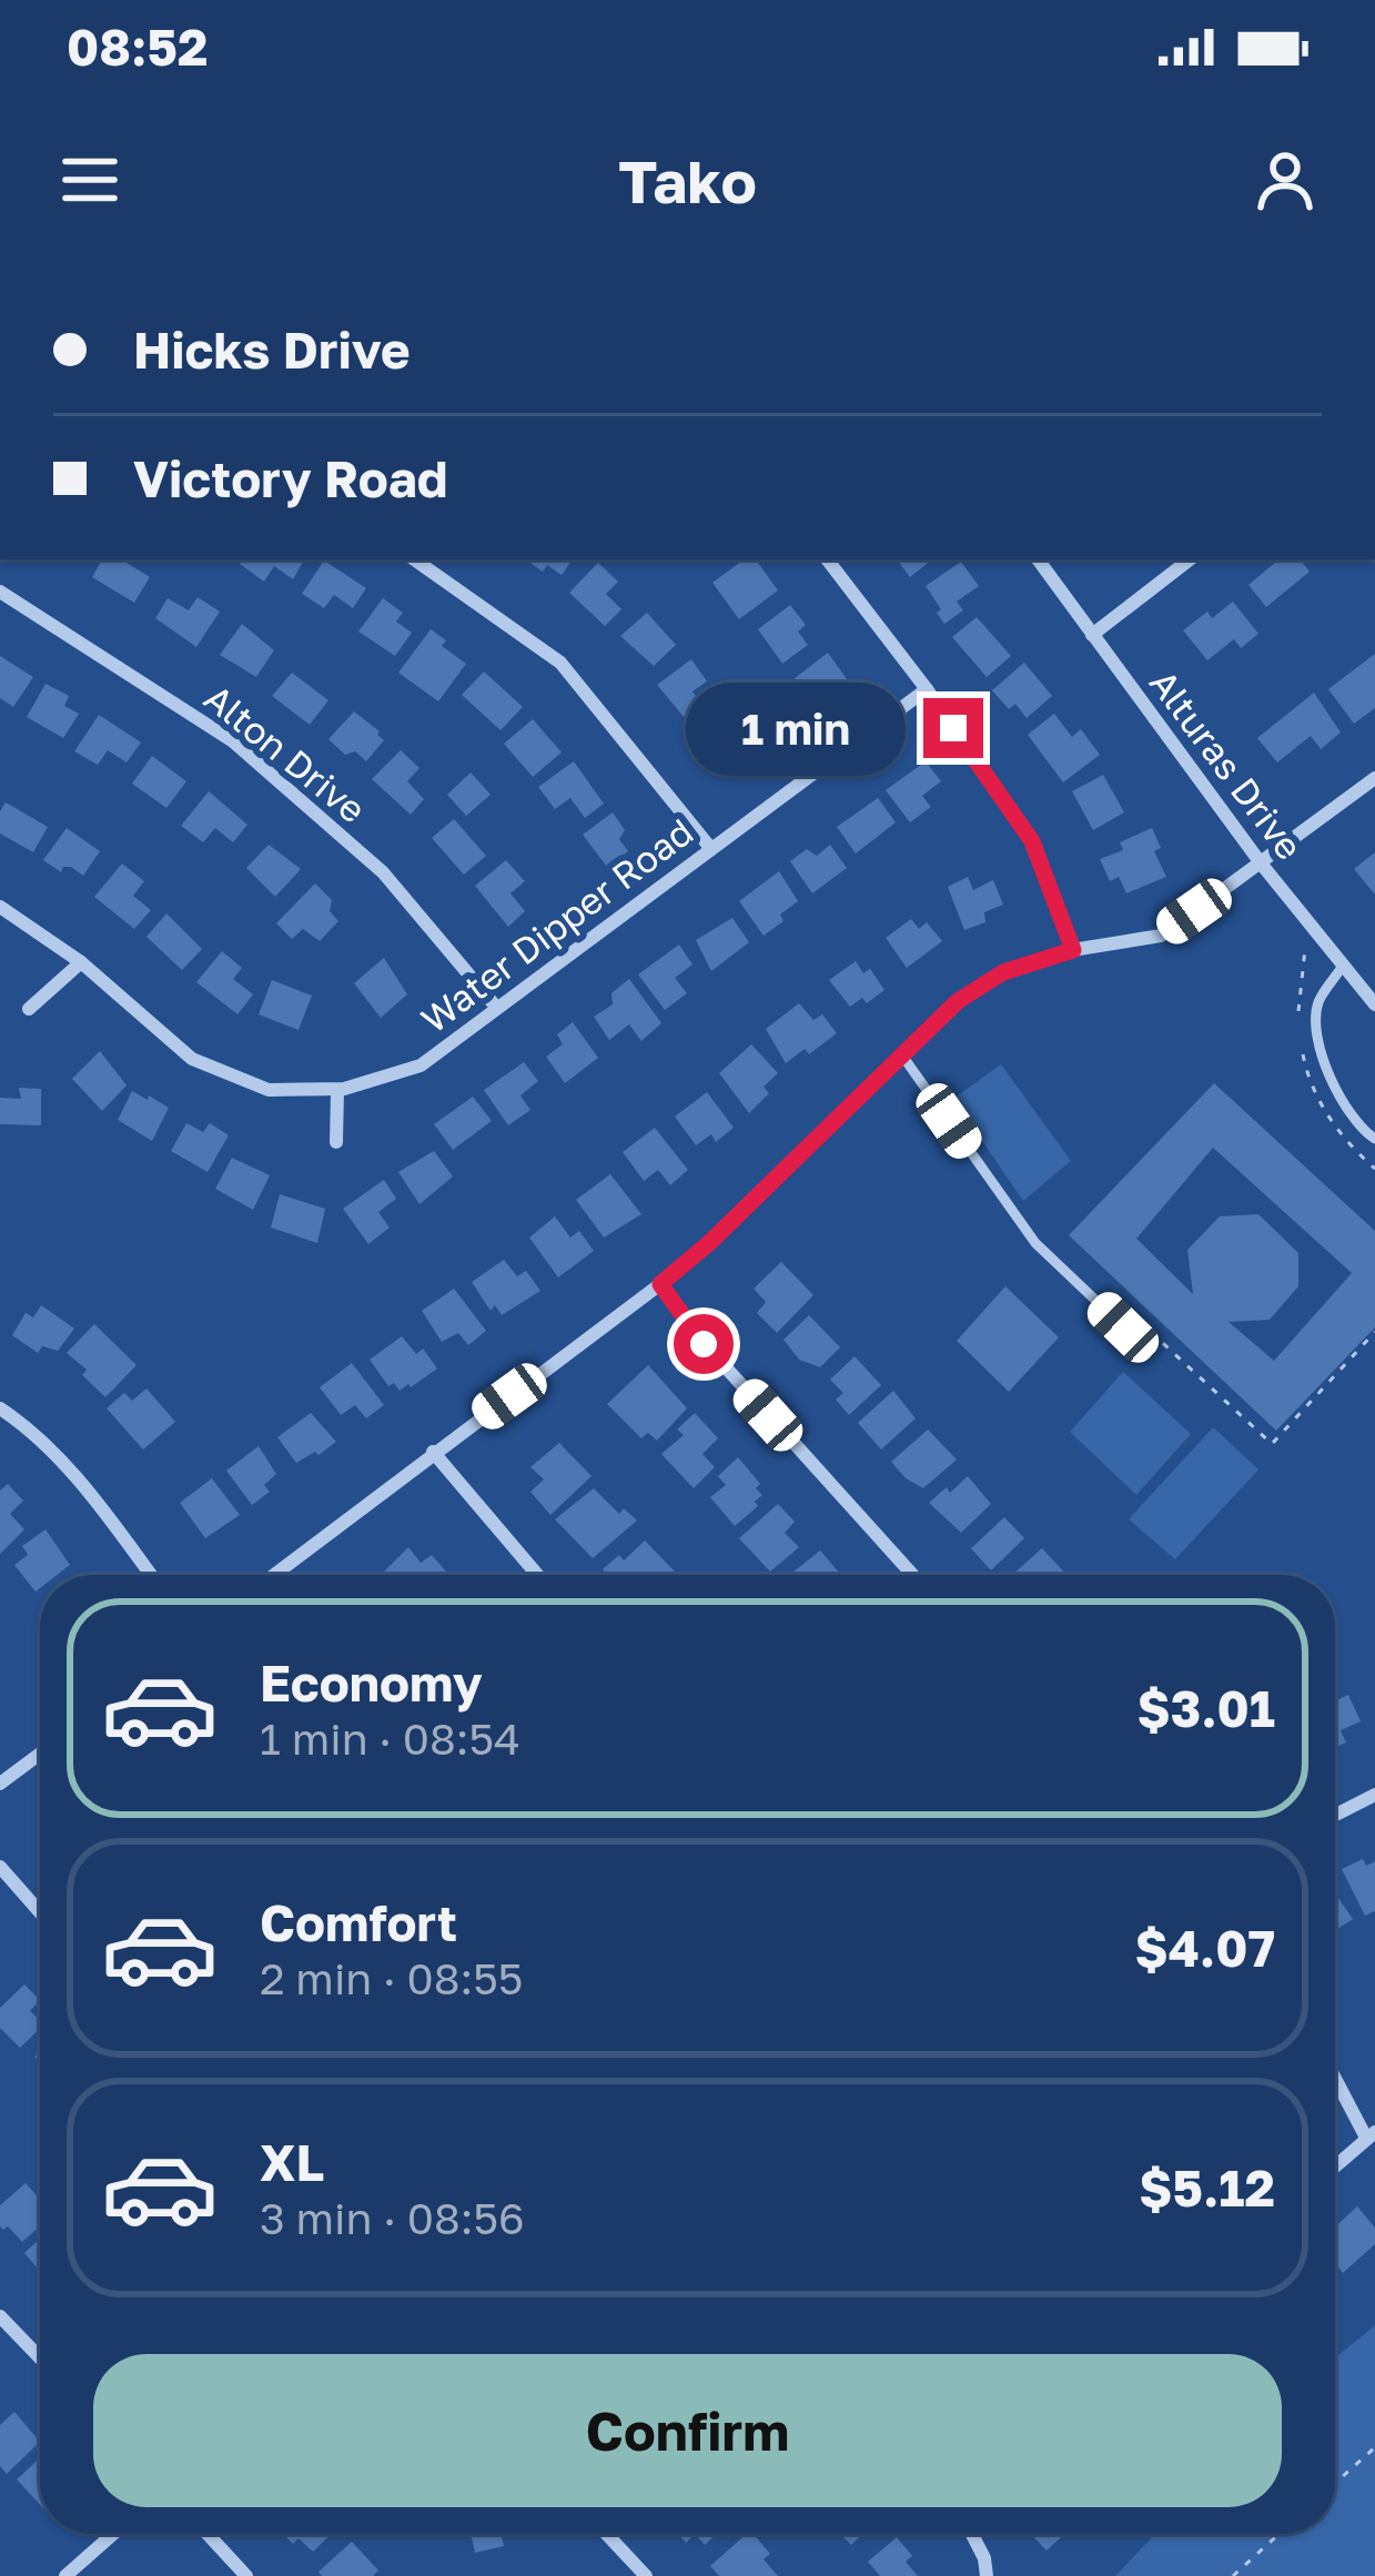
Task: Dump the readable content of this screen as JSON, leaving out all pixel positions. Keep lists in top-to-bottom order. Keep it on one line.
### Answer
{"streets":{"street":["Alton Drive","Alturas Drive","Water Dipper Road"]},"crossings":[["Alton Drive","Water Dipper Road"]],"page":{"status":"08:52","header":"Tako","banner":["Hicks Drive","Victory Road"],"bubble":"1 min","list":[{"name":"Economy","note":"1 min · 08:54","value":"$3.01"},{"name":"Comfort","note":"2 min · 08:55","value":"$4.07"},{"name":"XL","note":"3 min · 08:56","value":"$5.12"}],"buttons":"Confirm"}}
